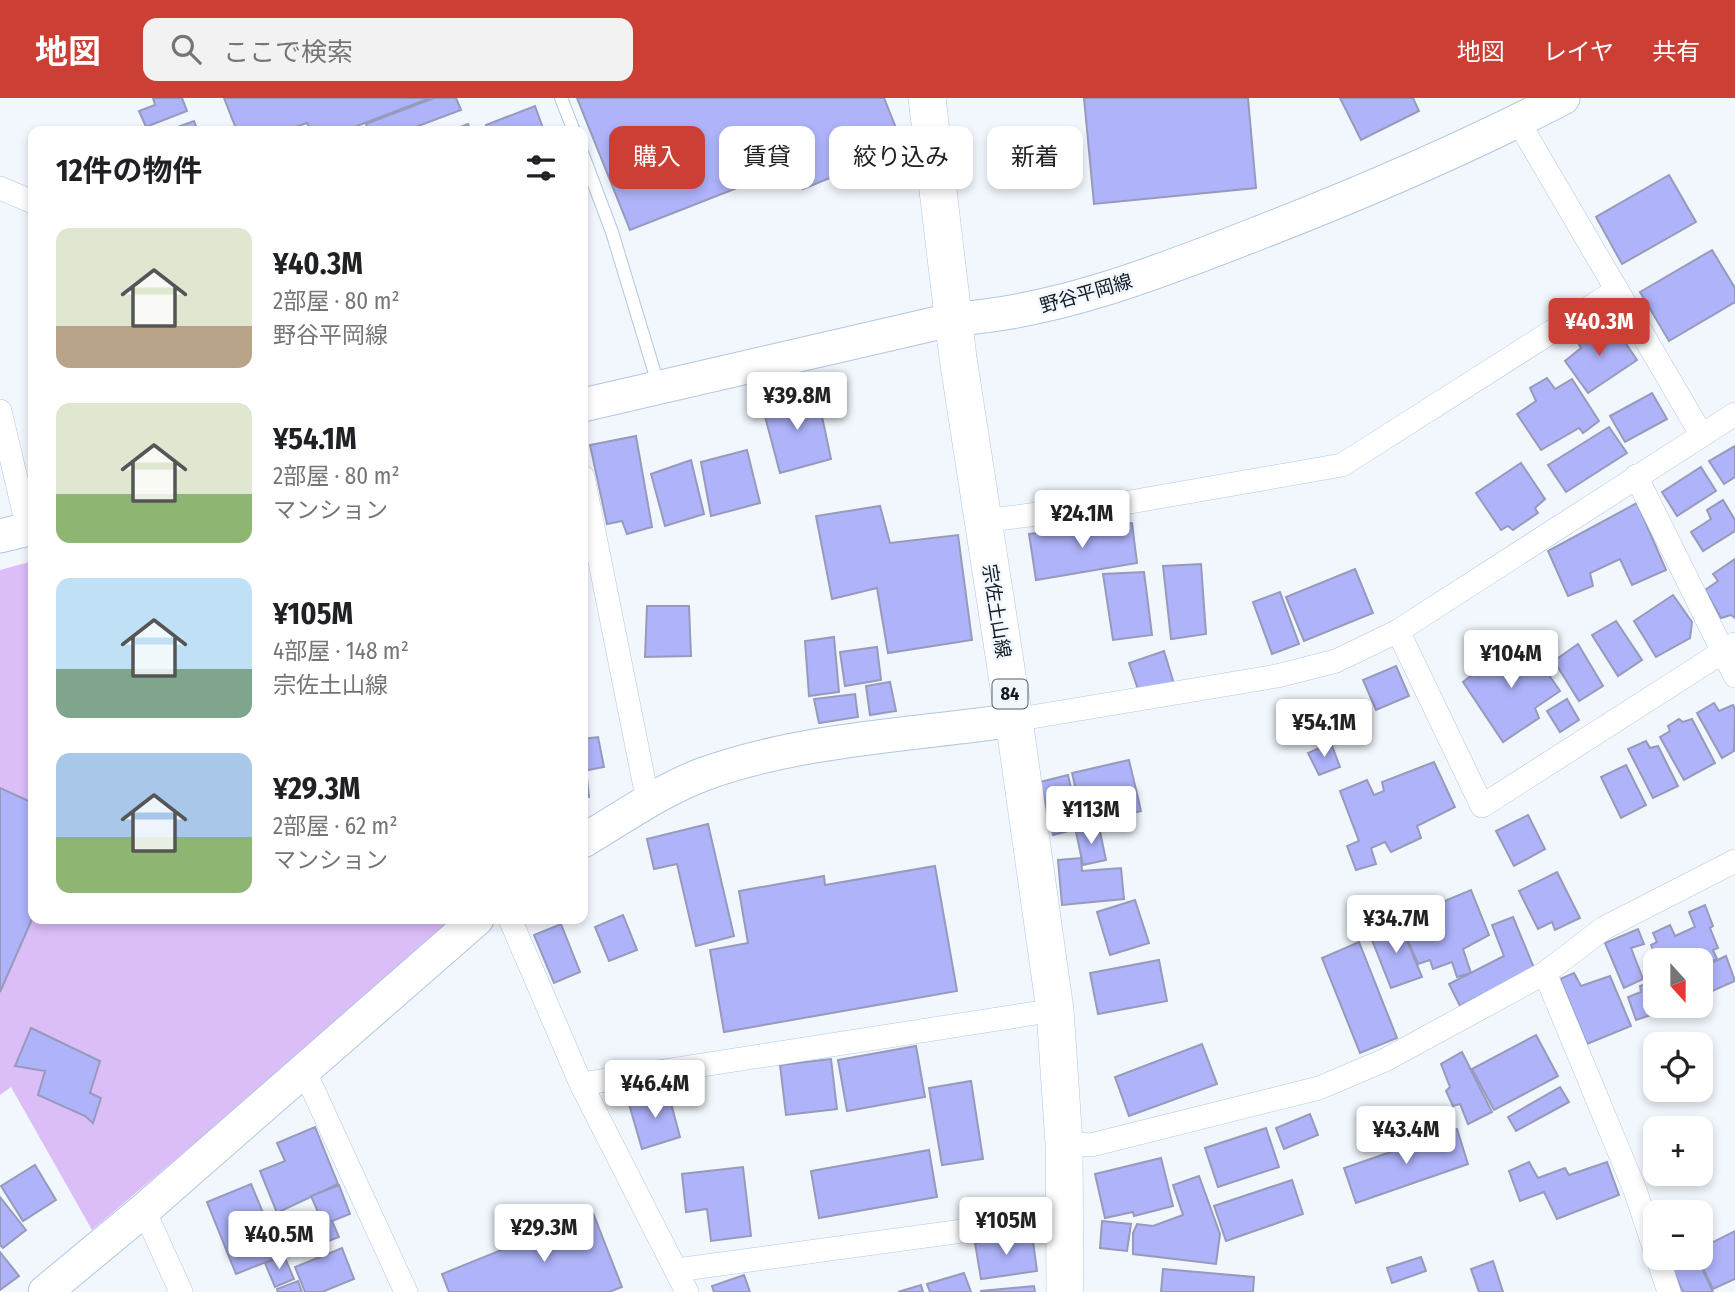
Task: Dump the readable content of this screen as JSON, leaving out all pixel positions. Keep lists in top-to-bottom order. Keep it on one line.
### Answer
{"streets":{"main road":["野谷平岡線","宗佐土山線","84"]},"crossings":[["野谷平岡線","宗佐土山線"]],"north":"bottom","page":{"header":"地図","search":"ここで検索","nav":["地図","レイヤ","共有"],"chip":["購入","賃貸","絞り込み","新着"],"heading":"12件の物件","list":[{"name":"¥40.3M","note":"2部屋 · 80 m² · 野谷平岡線"},{"name":"¥54.1M","note":"2部屋 · 80 m² · マンション"},{"name":"¥105M","note":"4部屋 · 148 m² · 宗佐土山線"},{"name":"¥29.3M","note":"2部屋 · 62 m² · マンション"}],"price":["¥40.3M","¥39.8M","¥24.1M","¥104M","¥54.1M","¥113M","¥34.7M","¥46.4M","¥43.4M","¥105M","¥29.3M","¥40.5M"],"map_buttons":["+","−"]}}
